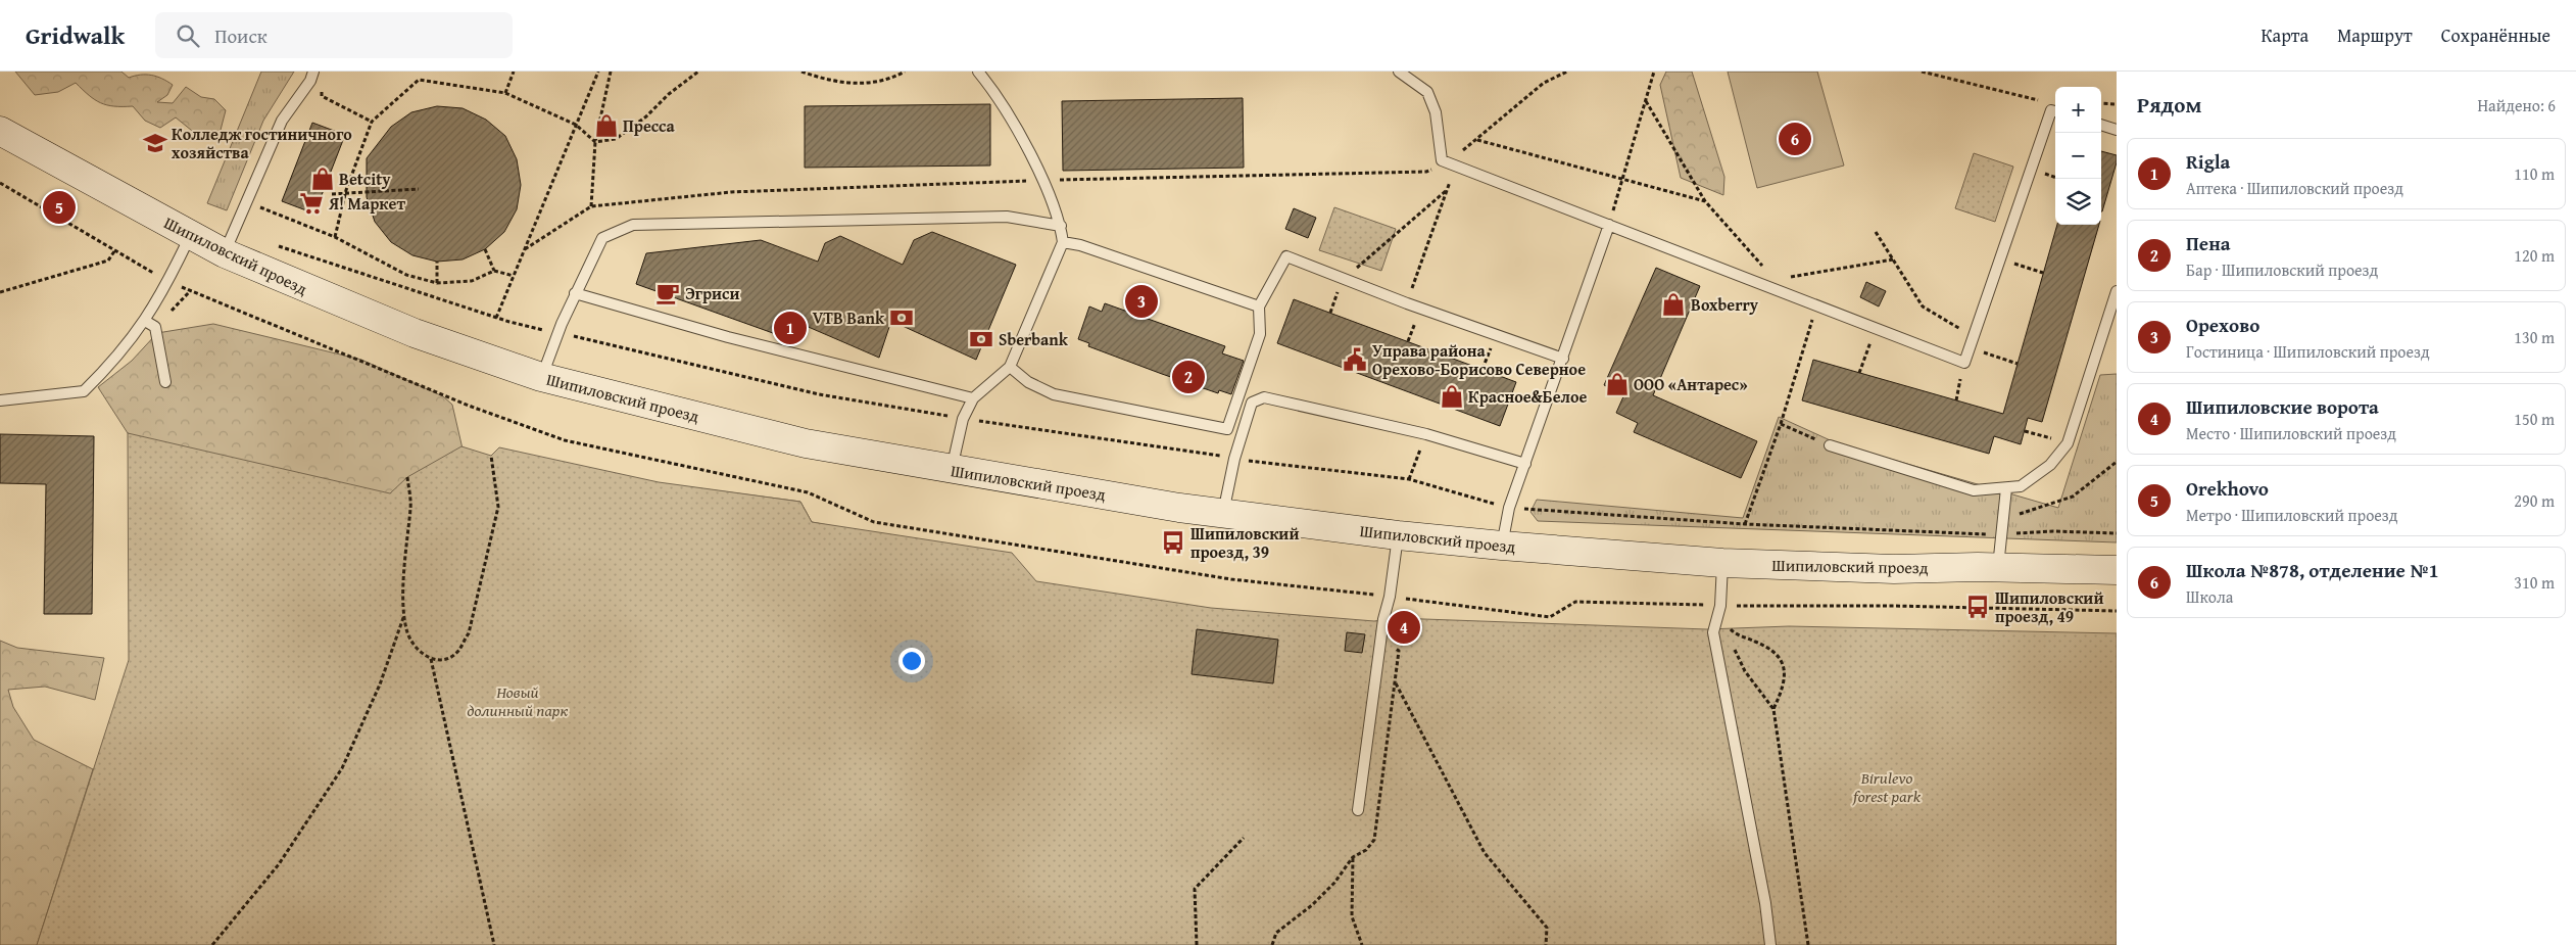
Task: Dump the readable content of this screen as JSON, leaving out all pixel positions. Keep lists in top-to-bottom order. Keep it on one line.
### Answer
{"streets":{"main road":["Шипиловский проезд"]},"parks":["Новый долинный парк","Birulevo forest park"],"places":{"shop":["Пресса","Betcity","Boxberry","ООО «Антарес»","Красное&Белое"],"school or university":["Колледж гостиничного хозяйcтва"],"supermarket":["Я! Маркет"],"cafe":["Эгриси"],"bank":["VTB Bank","Sberbank"],"public building":["Управа района Орехово-Борисово Северное"],"bus stop":["Шипиловский проезд, 39","Шипиловский проезд, 49"]},"page":{"header":"Gridwalk","search":"Поиск","nav":["Карта","Маршрут","Сохранённые"],"heading":["Рядом","Найдено: 6"],"map_buttons":["+","−"],"pins":["6","5","3","1","2","4"],"list":[{"mark":"1","name":"Rigla","note":"Аптека · Шипиловский проезд","value":"110 m"},{"mark":"2","name":"Пена","note":"Бар · Шипиловский проезд","value":"120 m"},{"mark":"3","name":"Орехово","note":"Гостиница · Шипиловский проезд","value":"130 m"},{"mark":"4","name":"Шипиловские ворота","note":"Место · Шипиловский проезд","value":"150 m"},{"mark":"5","name":"Orekhovo","note":"Метро · Шипиловский проезд","value":"290 m"},{"mark":"6","name":"Школа №878, отделение №1","note":"Школа","value":"310 m"}]}}
